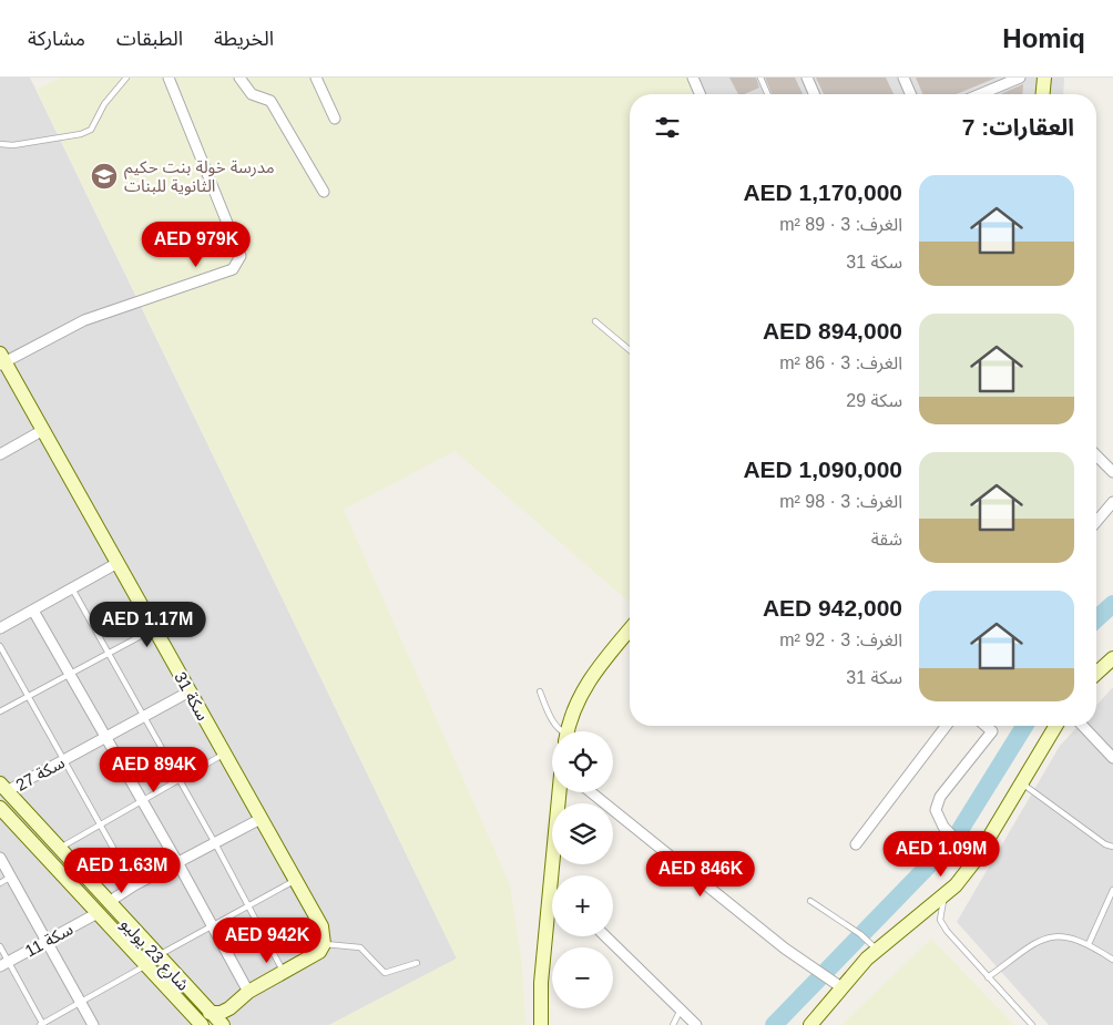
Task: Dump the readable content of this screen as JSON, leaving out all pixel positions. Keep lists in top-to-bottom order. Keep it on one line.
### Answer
{"streets":{"street":["سكة 31","سكة 27","سكة 11","شارع 23 يوليو"]},"crossings":[["سكة 31","سكة 27"],["سكة 27","شارع 23 يوليو"],["سكة 11","شارع 23 يوليو"]],"places":{"school or university":["مدرسة خولة بنت حكيم الثانوية للبنات"]},"page":{"header":"Homiq","nav":["الخريطة","الطبقات","مشاركة"],"heading":"العقارات: 7","list":[{"name":"AED 1,170,000","note":"الغرف: 3 · 89 m² · سكة 31"},{"name":"AED 894,000","note":"الغرف: 3 · 86 m² · سكة 29"},{"name":"AED 1,090,000","note":"الغرف: 3 · 98 m² · شقة"},{"name":"AED 942,000","note":"الغرف: 3 · 92 m² · سكة 31"}],"price":["AED 979K","AED 1.17M","AED 894K","AED 1.09M","AED 1.63M","AED 846K","AED 942K"],"map_buttons":["+","−"]}}
